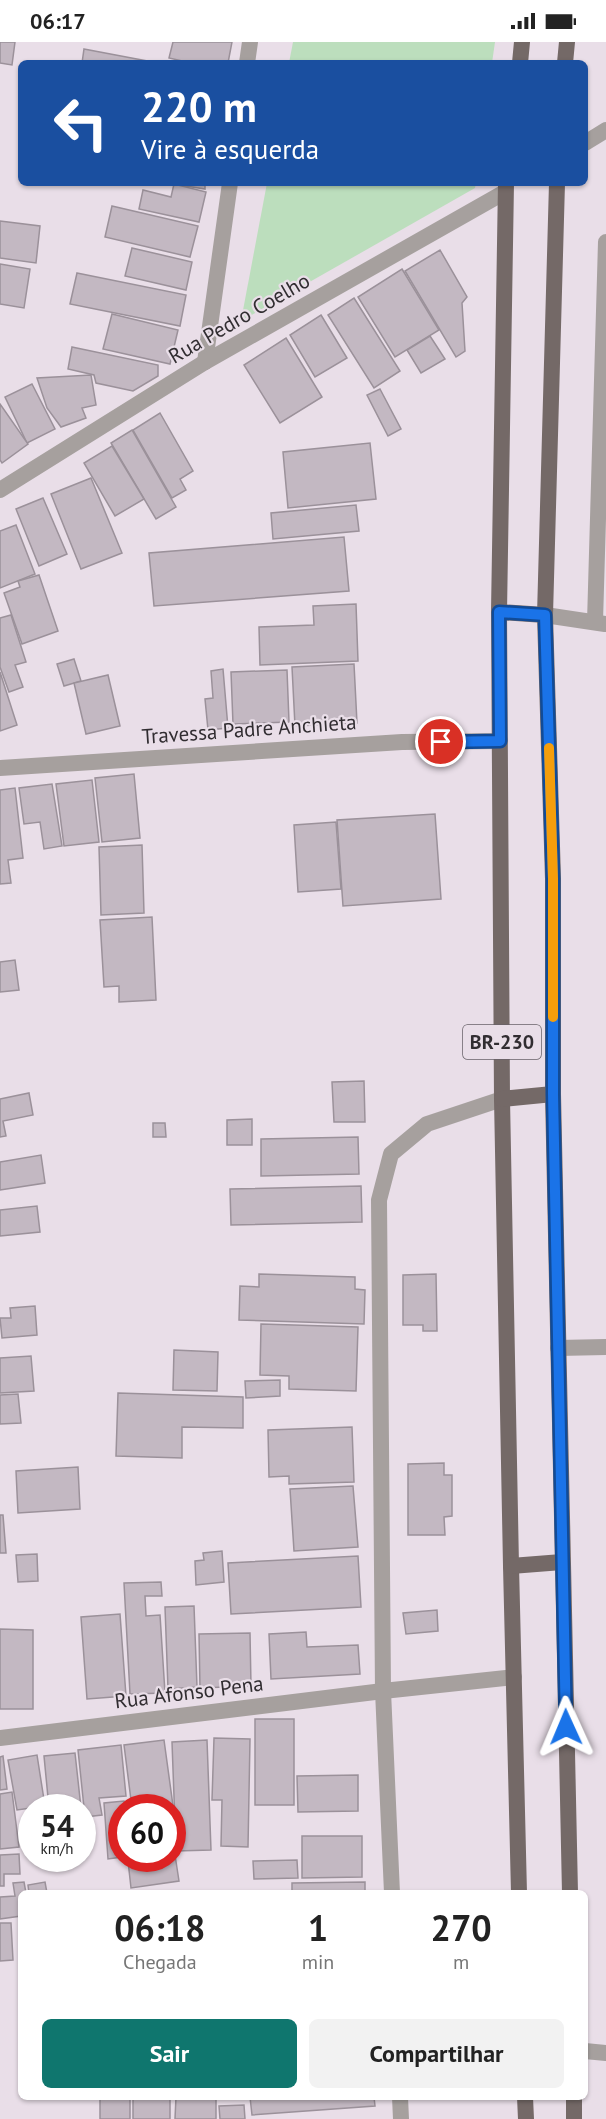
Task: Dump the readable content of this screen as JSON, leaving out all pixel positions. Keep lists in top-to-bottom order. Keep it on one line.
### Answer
{"streets":{"main road":["BR-230"],"street":["Rua Pedro Coelho","Travessa Padre Anchieta","Rua Afonso Pena"]},"crossings":[["Rua Pedro Coelho","BR-230"],["Travessa Padre Anchieta","BR-230"],["BR-230","Rua Afonso Pena"]],"page":{"status":"06:17","turn":["220 m","Vire à esquerda"],"speed":"54 km/h","limit":"60","eta":["06:18","Chegada","1","min","270","m"],"buttons":["Sair","Compartilhar"]}}
